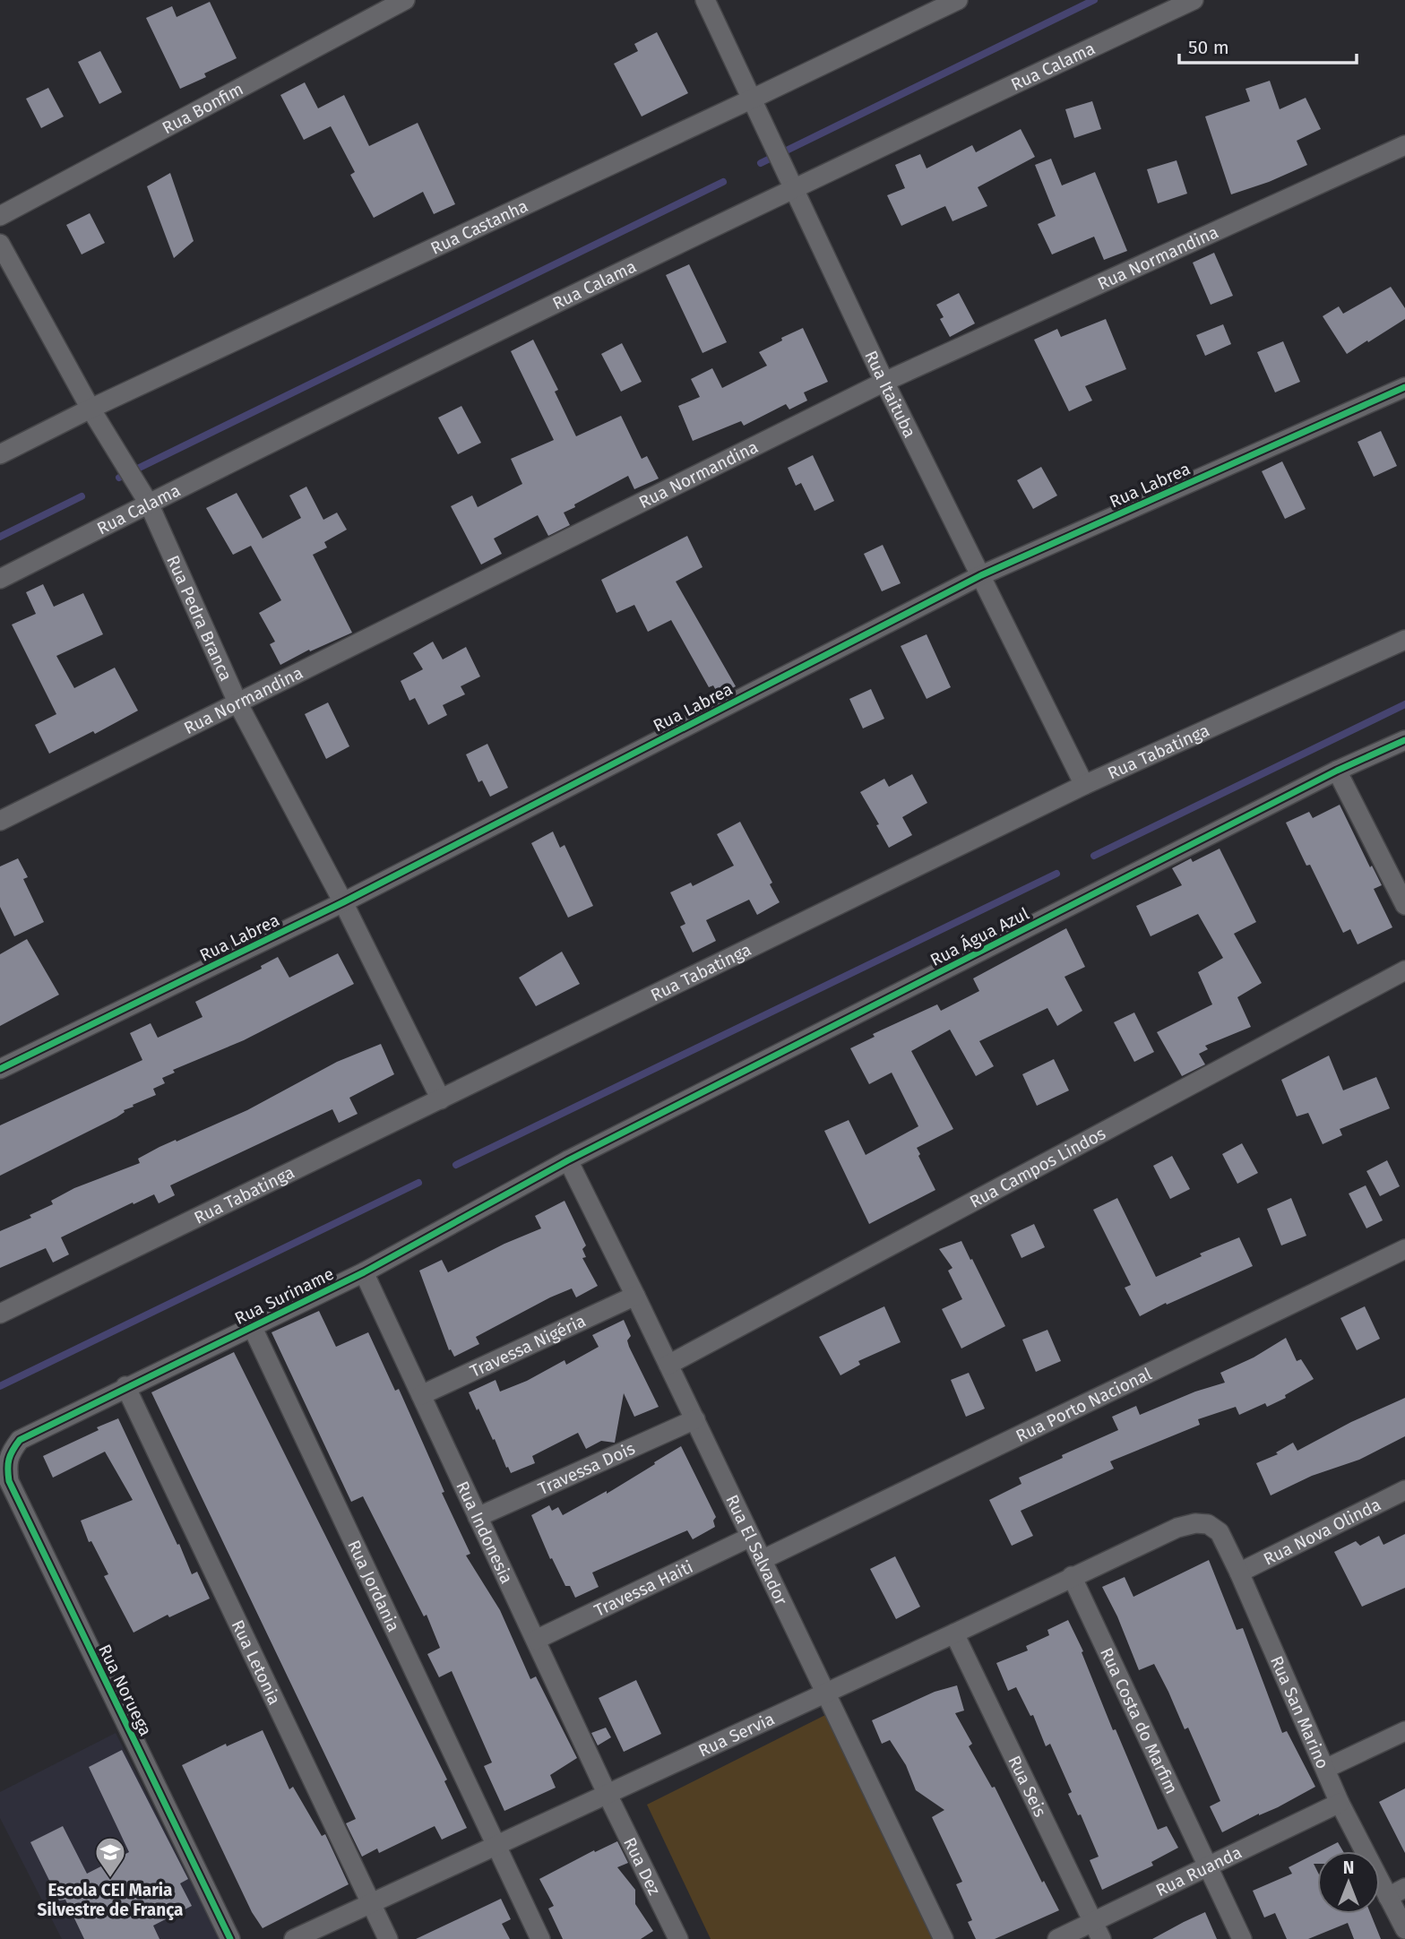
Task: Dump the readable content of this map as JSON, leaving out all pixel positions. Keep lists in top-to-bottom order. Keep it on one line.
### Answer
{"streets":{"street":["Rua Calama","Rua Bonfim","Rua Castanha","Rua Normandina","Rua Itaituba","Rua Labrea","Rua Pedra Branca","Rua Tabatinga","Rua Água Azul","Rua Campos Lindos","Rua Suriname","Travessa Nigéria","Rua Porto Nacional","Travessa Dois","Rua Nova Olinda","Rua Indonesia","Rua El Salvador","Rua Jordania","Travessa Haiti","Rua Letonia","Rua Noruega","Rua San Marino","Rua Costa do Marfim","Rua Servia","Rua Seis","Rua Dez","Rua Ruanda"]},"crossings":[["Rua Calama","Rua Itaituba"],["Rua Calama","Rua Pedra Branca"],["Rua Castanha","Rua Itaituba"],["Rua Castanha","Rua Pedra Branca"],["Rua Normandina","Rua Itaituba"],["Rua Normandina","Rua Pedra Branca"],["Rua Itaituba","Rua Labrea"],["Rua Itaituba","Rua Tabatinga"],["Rua Labrea","Rua Pedra Branca"],["Rua Pedra Branca","Rua Tabatinga"],["Rua Água Azul","Rua Suriname"],["Rua Água Azul","Rua El Salvador"],["Rua Campos Lindos","Rua El Salvador"],["Rua Suriname","Rua Indonesia"],["Rua Suriname","Rua El Salvador"],["Rua Suriname","Rua Jordania"],["Rua Suriname","Rua Letonia"],["Rua Suriname","Rua Noruega"],["Travessa Nigéria","Rua Indonesia"],["Travessa Nigéria","Rua El Salvador"],["Rua Porto Nacional","Rua El Salvador"],["Travessa Dois","Rua Indonesia"],["Travessa Dois","Rua El Salvador"],["Rua Nova Olinda","Rua San Marino"],["Rua Indonesia","Travessa Haiti"],["Rua Indonesia","Rua Servia"],["Rua Indonesia","Rua Dez"],["Rua El Salvador","Travessa Haiti"],["Rua El Salvador","Rua Servia"],["Rua Jordania","Rua Servia"],["Rua Letonia","Rua Servia"],["Rua San Marino","Rua Servia"],["Rua San Marino","Rua Ruanda"],["Rua Costa do Marfim","Rua Servia"],["Rua Costa do Marfim","Rua Ruanda"],["Rua Servia","Rua Seis"],["Rua Servia","Rua Dez"],["Rua Seis","Rua Ruanda"]],"places":{"school or university":["Escola CEI Maria Silvestre de França"]},"scale_bar":"50 m","north":"top"}
